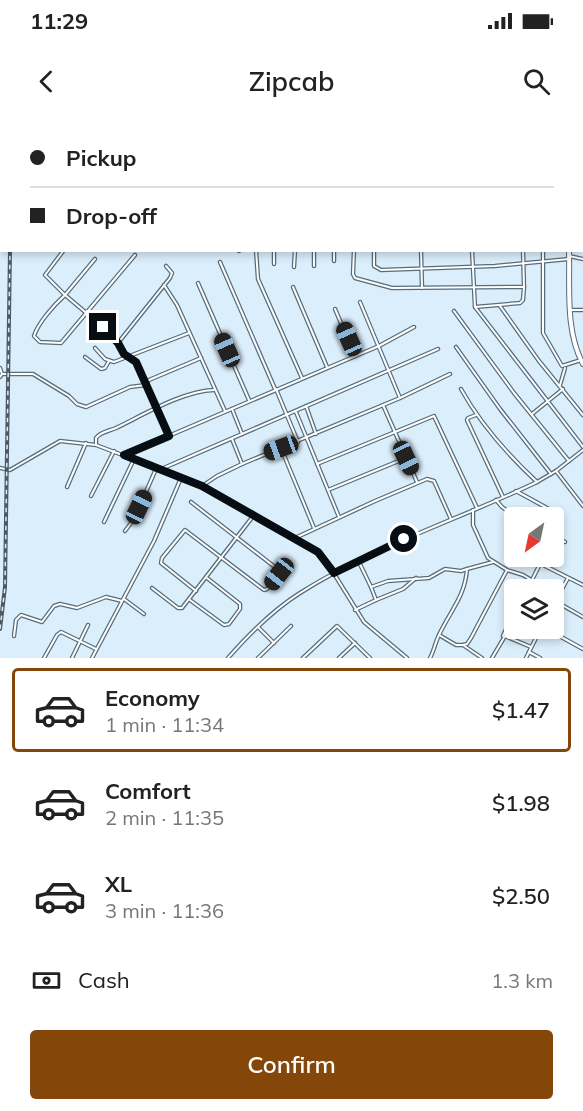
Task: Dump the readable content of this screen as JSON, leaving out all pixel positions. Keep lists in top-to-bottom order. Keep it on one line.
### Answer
{"north":"bottom left","page":{"status":"11:29","header":"Zipcab","banner":["Pickup","Drop-off"],"list":[{"name":"Economy","note":"1 min · 11:34","value":"$1.47"},{"name":"Comfort","note":"2 min · 11:35","value":"$1.98"},{"name":"XL","note":"3 min · 11:36","value":"$2.50"}],"pay":["Cash","1.3 km"],"buttons":"Confirm"}}
